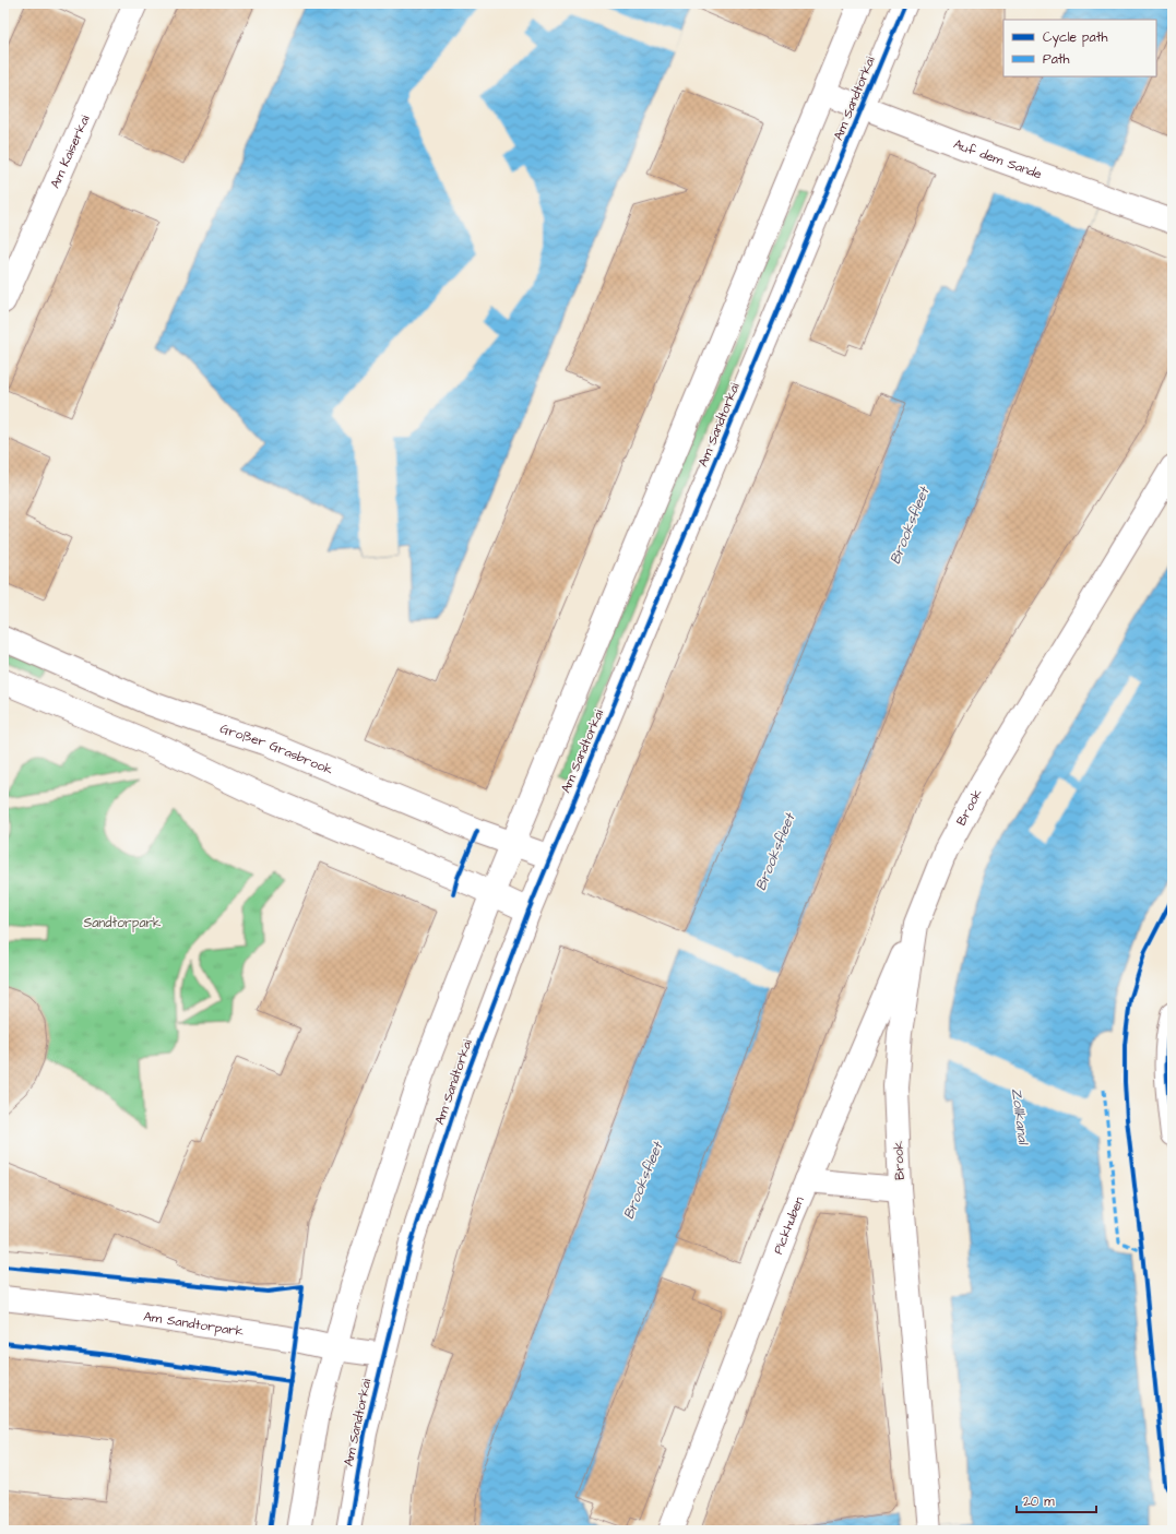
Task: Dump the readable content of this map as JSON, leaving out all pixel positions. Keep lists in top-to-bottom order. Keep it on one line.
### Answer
{"streets":{"street":["Am Sandtorkai","Am Kaiserkai","Auf dem Sande","Großer Grasbrook","Brook","Pickhuben","Am Sandtorpark"]},"crossings":[["Am Sandtorkai","Auf dem Sande"],["Am Sandtorkai","Großer Grasbrook"],["Am Sandtorkai","Am Sandtorpark"],["Brook","Pickhuben"]],"water":["Brooksfleet","Zollkanal"],"parks":["Sandtorpark"],"legend":["Cycle path","Path"],"scale_bar":"20 m"}
